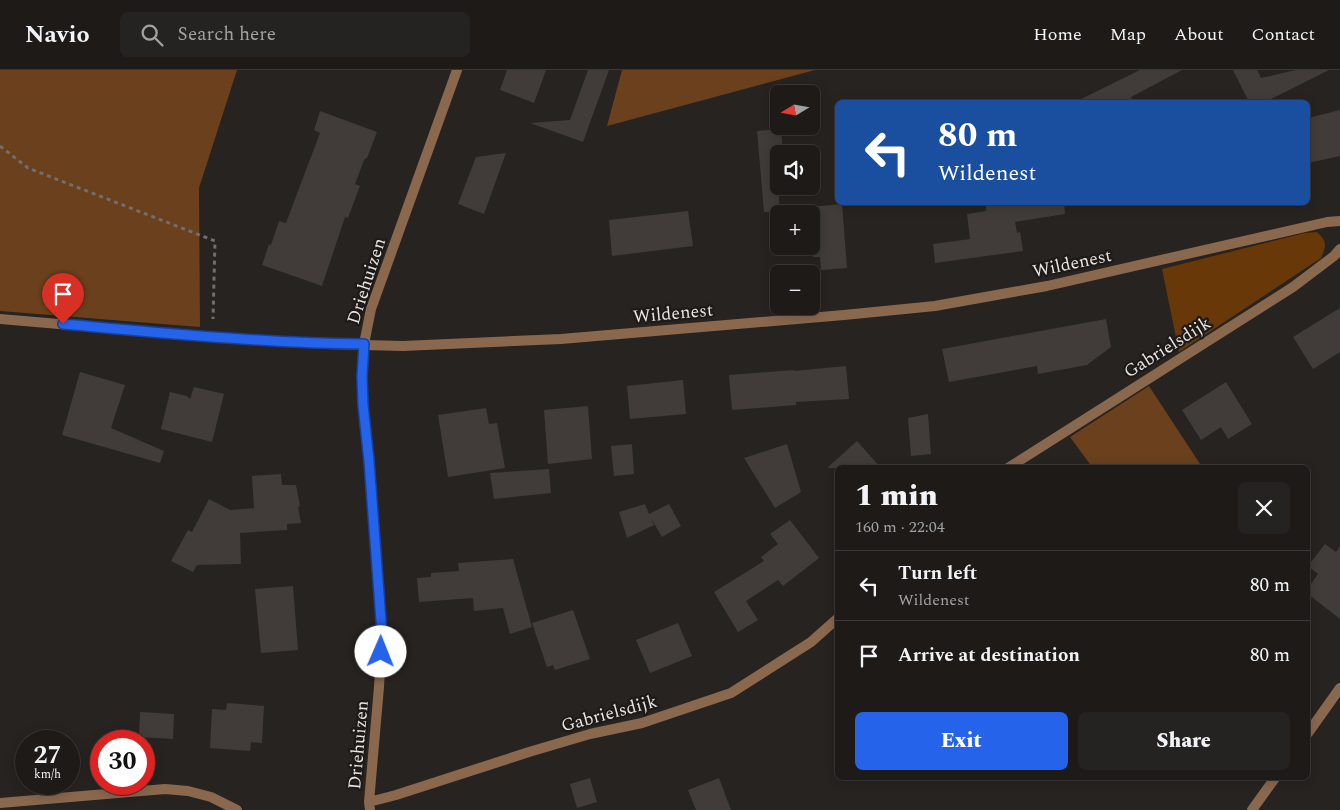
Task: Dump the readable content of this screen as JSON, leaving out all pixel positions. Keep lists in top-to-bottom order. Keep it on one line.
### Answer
{"streets":{"street":["Wildenest","Driehuizen","Gabrielsdijk"]},"crossings":[["Wildenest","Driehuizen"],["Driehuizen","Gabrielsdijk"]],"north":"left","page":{"header":"Navio","search":"Search here","nav":["Home","Map","About","Contact"],"map_buttons":["+","−"],"turn":["80 m","Wildenest"],"heading":["1 min","160 m · 22:04"],"list":[{"name":"Turn left","note":"Wildenest","value":"80 m"},{"name":"Arrive at destination","value":"80 m"}],"buttons":["Exit","Share"],"speed":"27 km/h","limit":"30"}}
